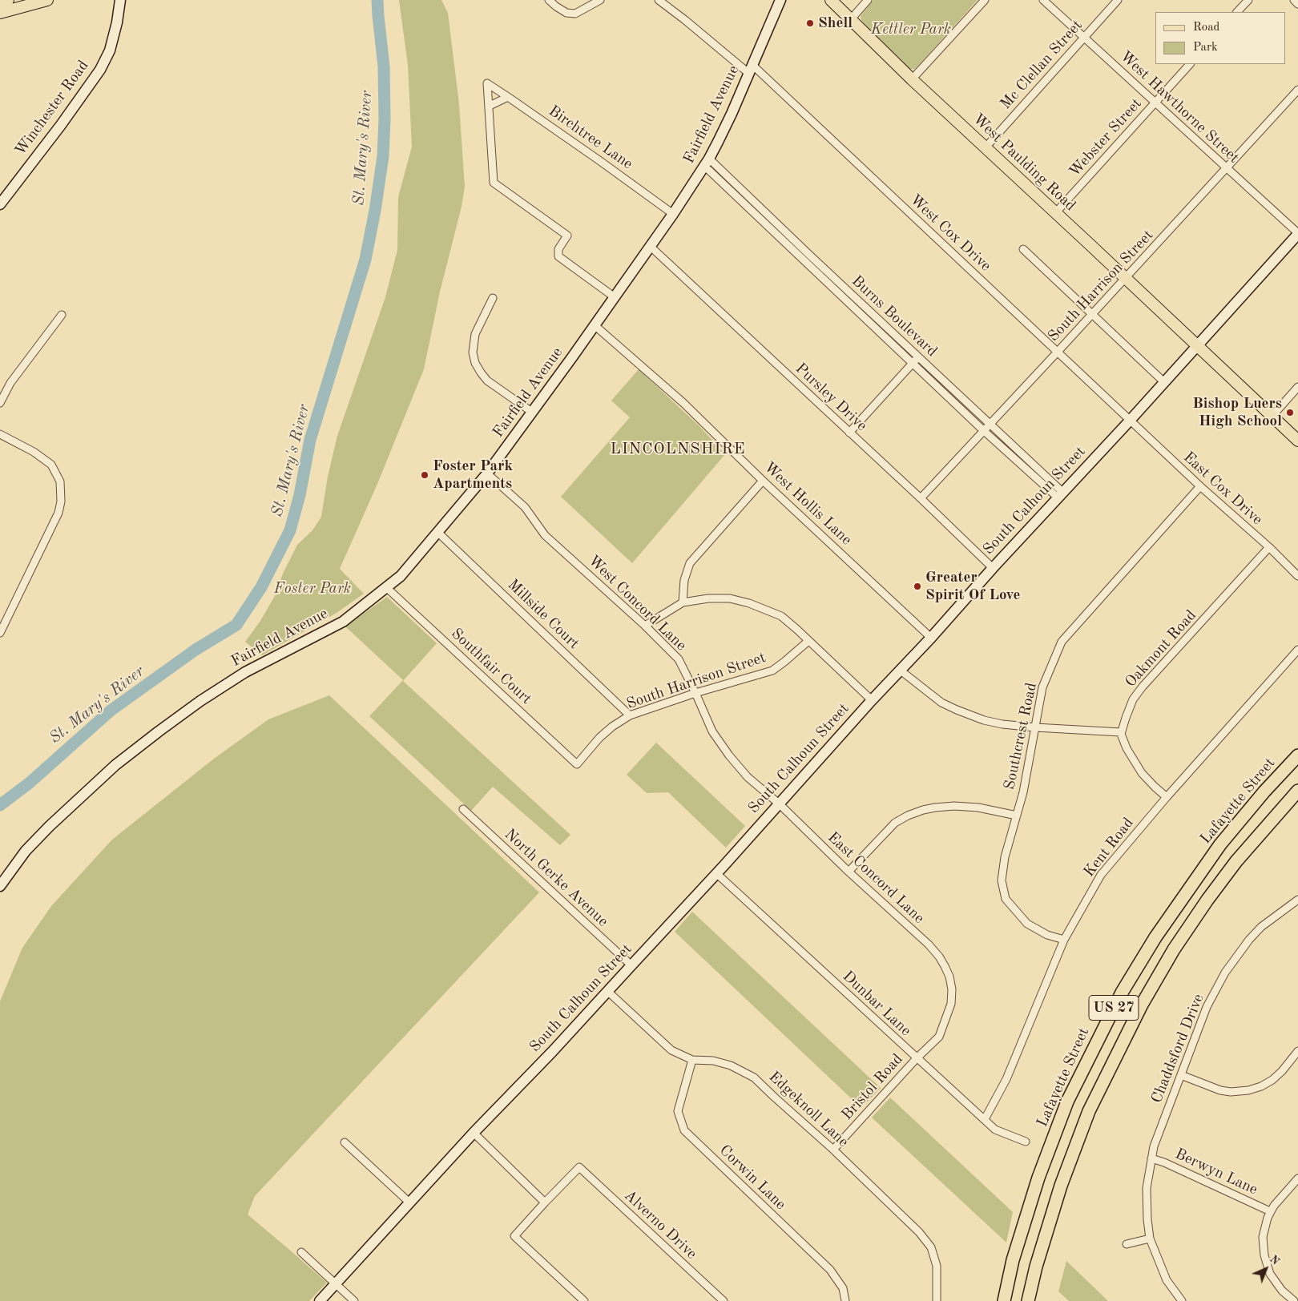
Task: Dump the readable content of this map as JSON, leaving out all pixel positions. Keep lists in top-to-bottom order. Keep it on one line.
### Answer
{"streets":{"highway":["Lafayette Street","US 27"],"main road":["West Paulding Road"],"street":["Mc Clellan Street","West Hawthorne Street","Winchester Road","Fairfield Avenue","Birchtree Lane","Webster Street","West Cox Drive","South Harrison Street","Burns Boulevard","Pursley Drive","East Cox Drive","South Calhoun Street","West Hollis Lane","West Concord Lane","Millside Court","Oakmont Road","Southfair Court","Southcrest Road","Kent Road","North Gerke Avenue","East Concord Lane","Dunbar Lane","Chaddsford Drive","Bristol Road","Edgeknoll Lane","Berwyn Lane","Corwin Lane","Alverno Drive"]},"crossings":[["Mc Clellan Street","West Hawthorne Street"],["Mc Clellan Street","West Paulding Road"],["West Hawthorne Street","Webster Street"],["West Hawthorne Street","South Harrison Street"],["West Hawthorne Street","South Calhoun Street"],["Fairfield Avenue","Birchtree Lane"],["Fairfield Avenue","West Cox Drive"],["Fairfield Avenue","Burns Boulevard"],["Fairfield Avenue","Pursley Drive"],["Fairfield Avenue","West Hollis Lane"],["Fairfield Avenue","West Concord Lane"],["Fairfield Avenue","Millside Court"],["Fairfield Avenue","Southfair Court"],["Webster Street","West Paulding Road"],["West Paulding Road","South Harrison Street"],["West Paulding Road","South Calhoun Street"],["West Cox Drive","South Harrison Street"],["West Cox Drive","East Cox Drive"],["West Cox Drive","South Calhoun Street"],["South Harrison Street","Burns Boulevard"],["South Harrison Street","Pursley Drive"],["South Harrison Street","West Concord Lane"],["South Harrison Street","Millside Court"],["South Harrison Street","Southfair Court"],["Burns Boulevard","South Calhoun Street"],["Pursley Drive","South Calhoun Street"],["East Cox Drive","South Calhoun Street"],["East Cox Drive","Oakmont Road"],["East Cox Drive","Southcrest Road"],["South Calhoun Street","West Hollis Lane"],["South Calhoun Street","West Concord Lane"],["South Calhoun Street","North Gerke Avenue"],["South Calhoun Street","East Concord Lane"],["South Calhoun Street","Dunbar Lane"],["South Calhoun Street","Edgeknoll Lane"],["West Concord Lane","East Concord Lane"],["Southcrest Road","Kent Road"],["Kent Road","Dunbar Lane"],["East Concord Lane","Bristol Road"],["Dunbar Lane","Bristol Road"],["Chaddsford Drive","Berwyn Lane"],["Bristol Road","Edgeknoll Lane"],["Edgeknoll Lane","Corwin Lane"]],"districts":["LINCOLNSHIRE"],"water":["St. Mary's River"],"parks":["Kettler Park","Foster Park"],"places":["Shell","Bishop Luers High School","Foster Park Apartments","Greater Spirit Of Love"],"legend":["Road","Park"],"north":"top right"}
